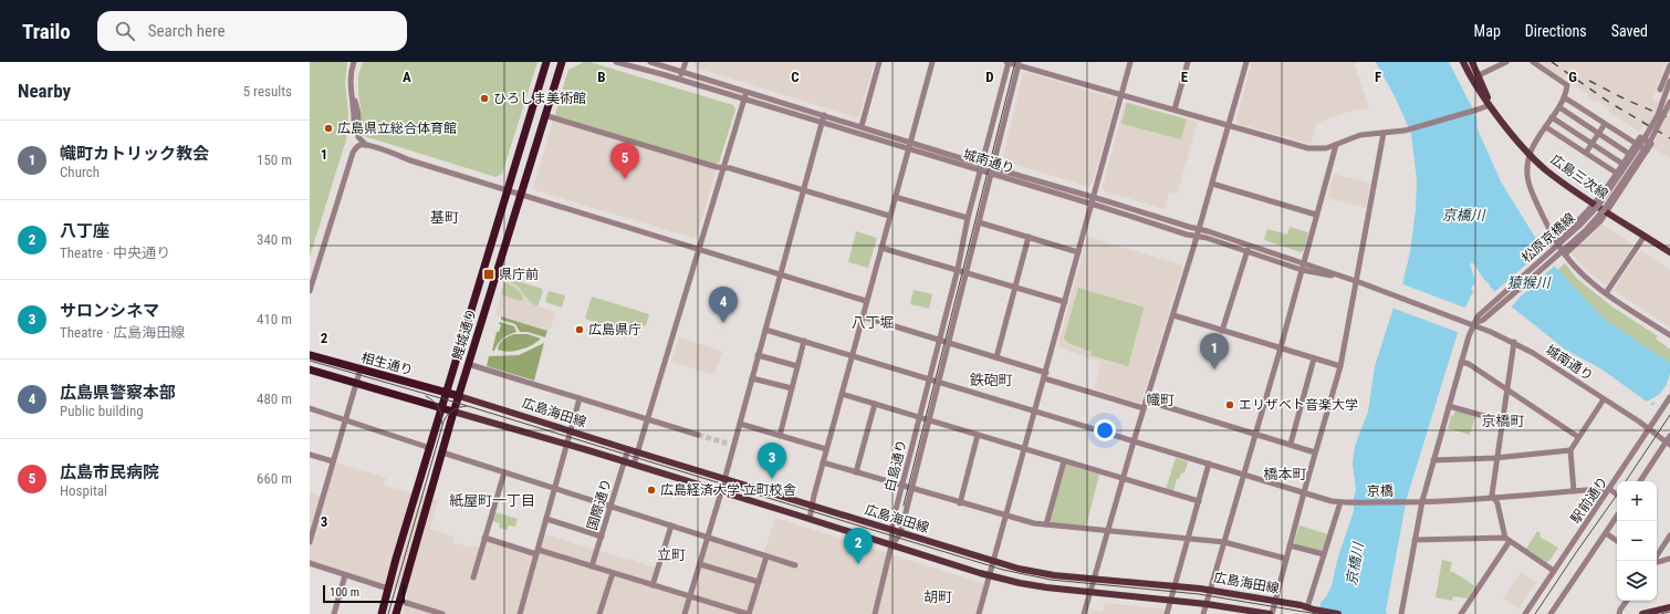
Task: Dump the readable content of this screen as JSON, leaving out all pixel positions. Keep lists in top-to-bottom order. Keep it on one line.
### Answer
{"streets":{"highway":["鯉城通り","相生通り"],"main road":["広島三次線","広島海田線"],"street":["城南通り","松原京橋線","白島通り","京橋","駅前通り","国際通り"]},"crossings":[["城南通り","松原京橋線"],["城南通り","白島通り"],["城南通り","駅前通り"],["鯉城通り","相生通り"],["鯉城通り","広島海田線"],["相生通り","広島海田線"],["広島海田線","白島通り"],["広島海田線","国際通り"],["白島通り","京橋"],["京橋","駅前通り"]],"districts":["基町","八丁堀","鉄砲町","幟町","京橋町","橋本町","紙屋町一丁目","立町","胡町"],"water":["京橋川","猿猴川"],"places":{"other":["ひろしま美術館","広島県立総合体育館","広島県庁","エリザベト音楽大学","広島経済大学 立町校舎"],"transit":["県庁前"]},"scale_bar":"100 m","page":{"header":"Trailo","search":"Search here","nav":["Map","Directions","Saved"],"heading":["Nearby","5 results"],"list":[{"mark":"1","name":"幟町カトリック教会","note":"Church","value":"150 m"},{"mark":"2","name":"八丁座","note":"Theatre · 中央通り","value":"340 m"},{"mark":"3","name":"サロンシネマ","note":"Theatre · 広島海田線","value":"410 m"},{"mark":"4","name":"広島県警察本部","note":"Public building","value":"480 m"},{"mark":"5","name":"広島市民病院","note":"Hospital","value":"660 m"}],"pins":["5","4","1","3","2"],"map_buttons":["+","−"],"scale":"100 m"},"grid":{"columns":["A","B","C","D","E","F","G"],"rows":["1","2","3"]}}
